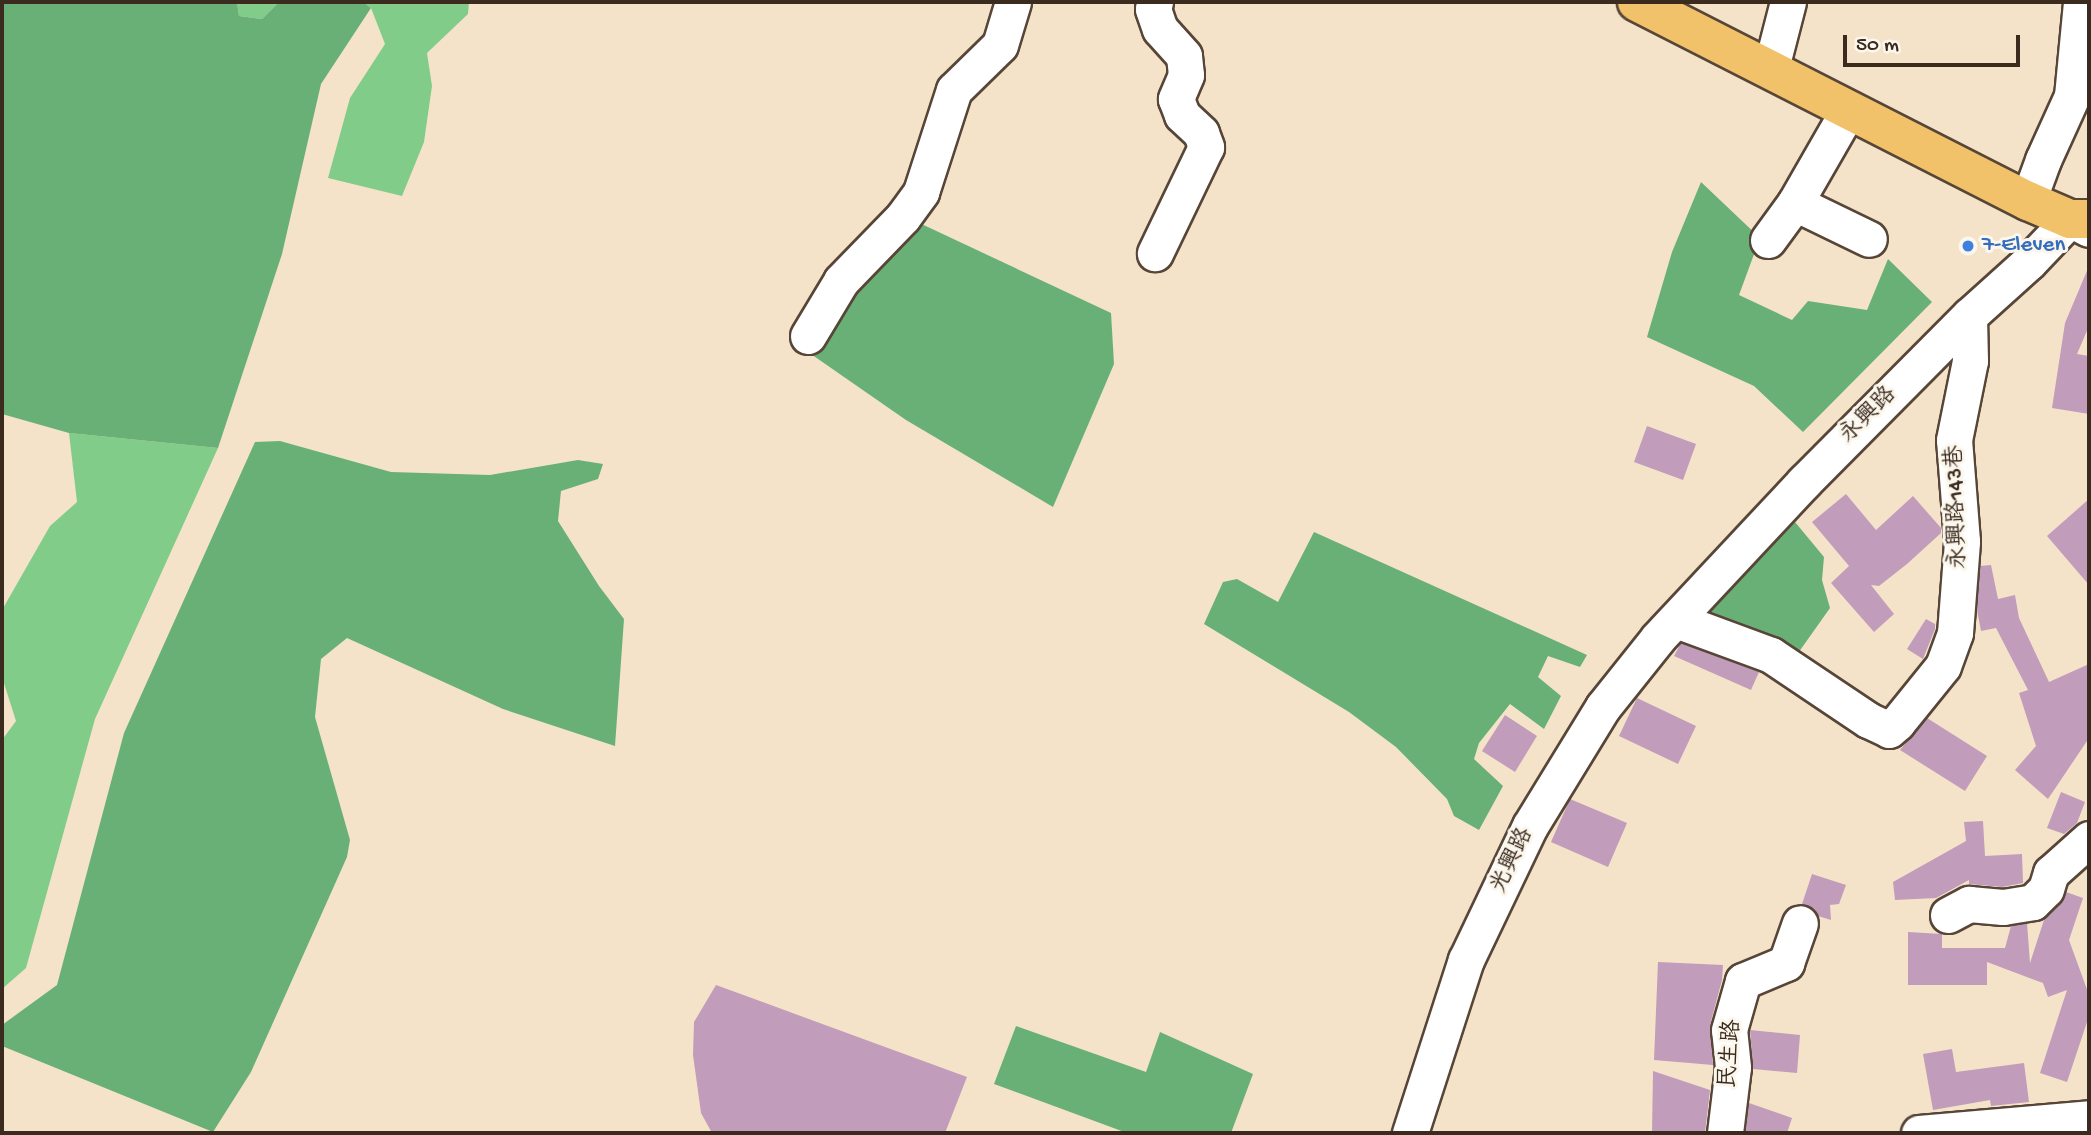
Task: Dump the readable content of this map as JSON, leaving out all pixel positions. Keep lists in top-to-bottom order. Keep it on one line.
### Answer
{"streets":{"main road":["永興路"],"street":["永興路143巷","光興路","民生路"]},"crossings":[["永興路","永興路143巷"],["永興路","光興路"],["永興路143巷","光興路"]],"places":["7-Eleven"],"scale_bar":"50 m"}
